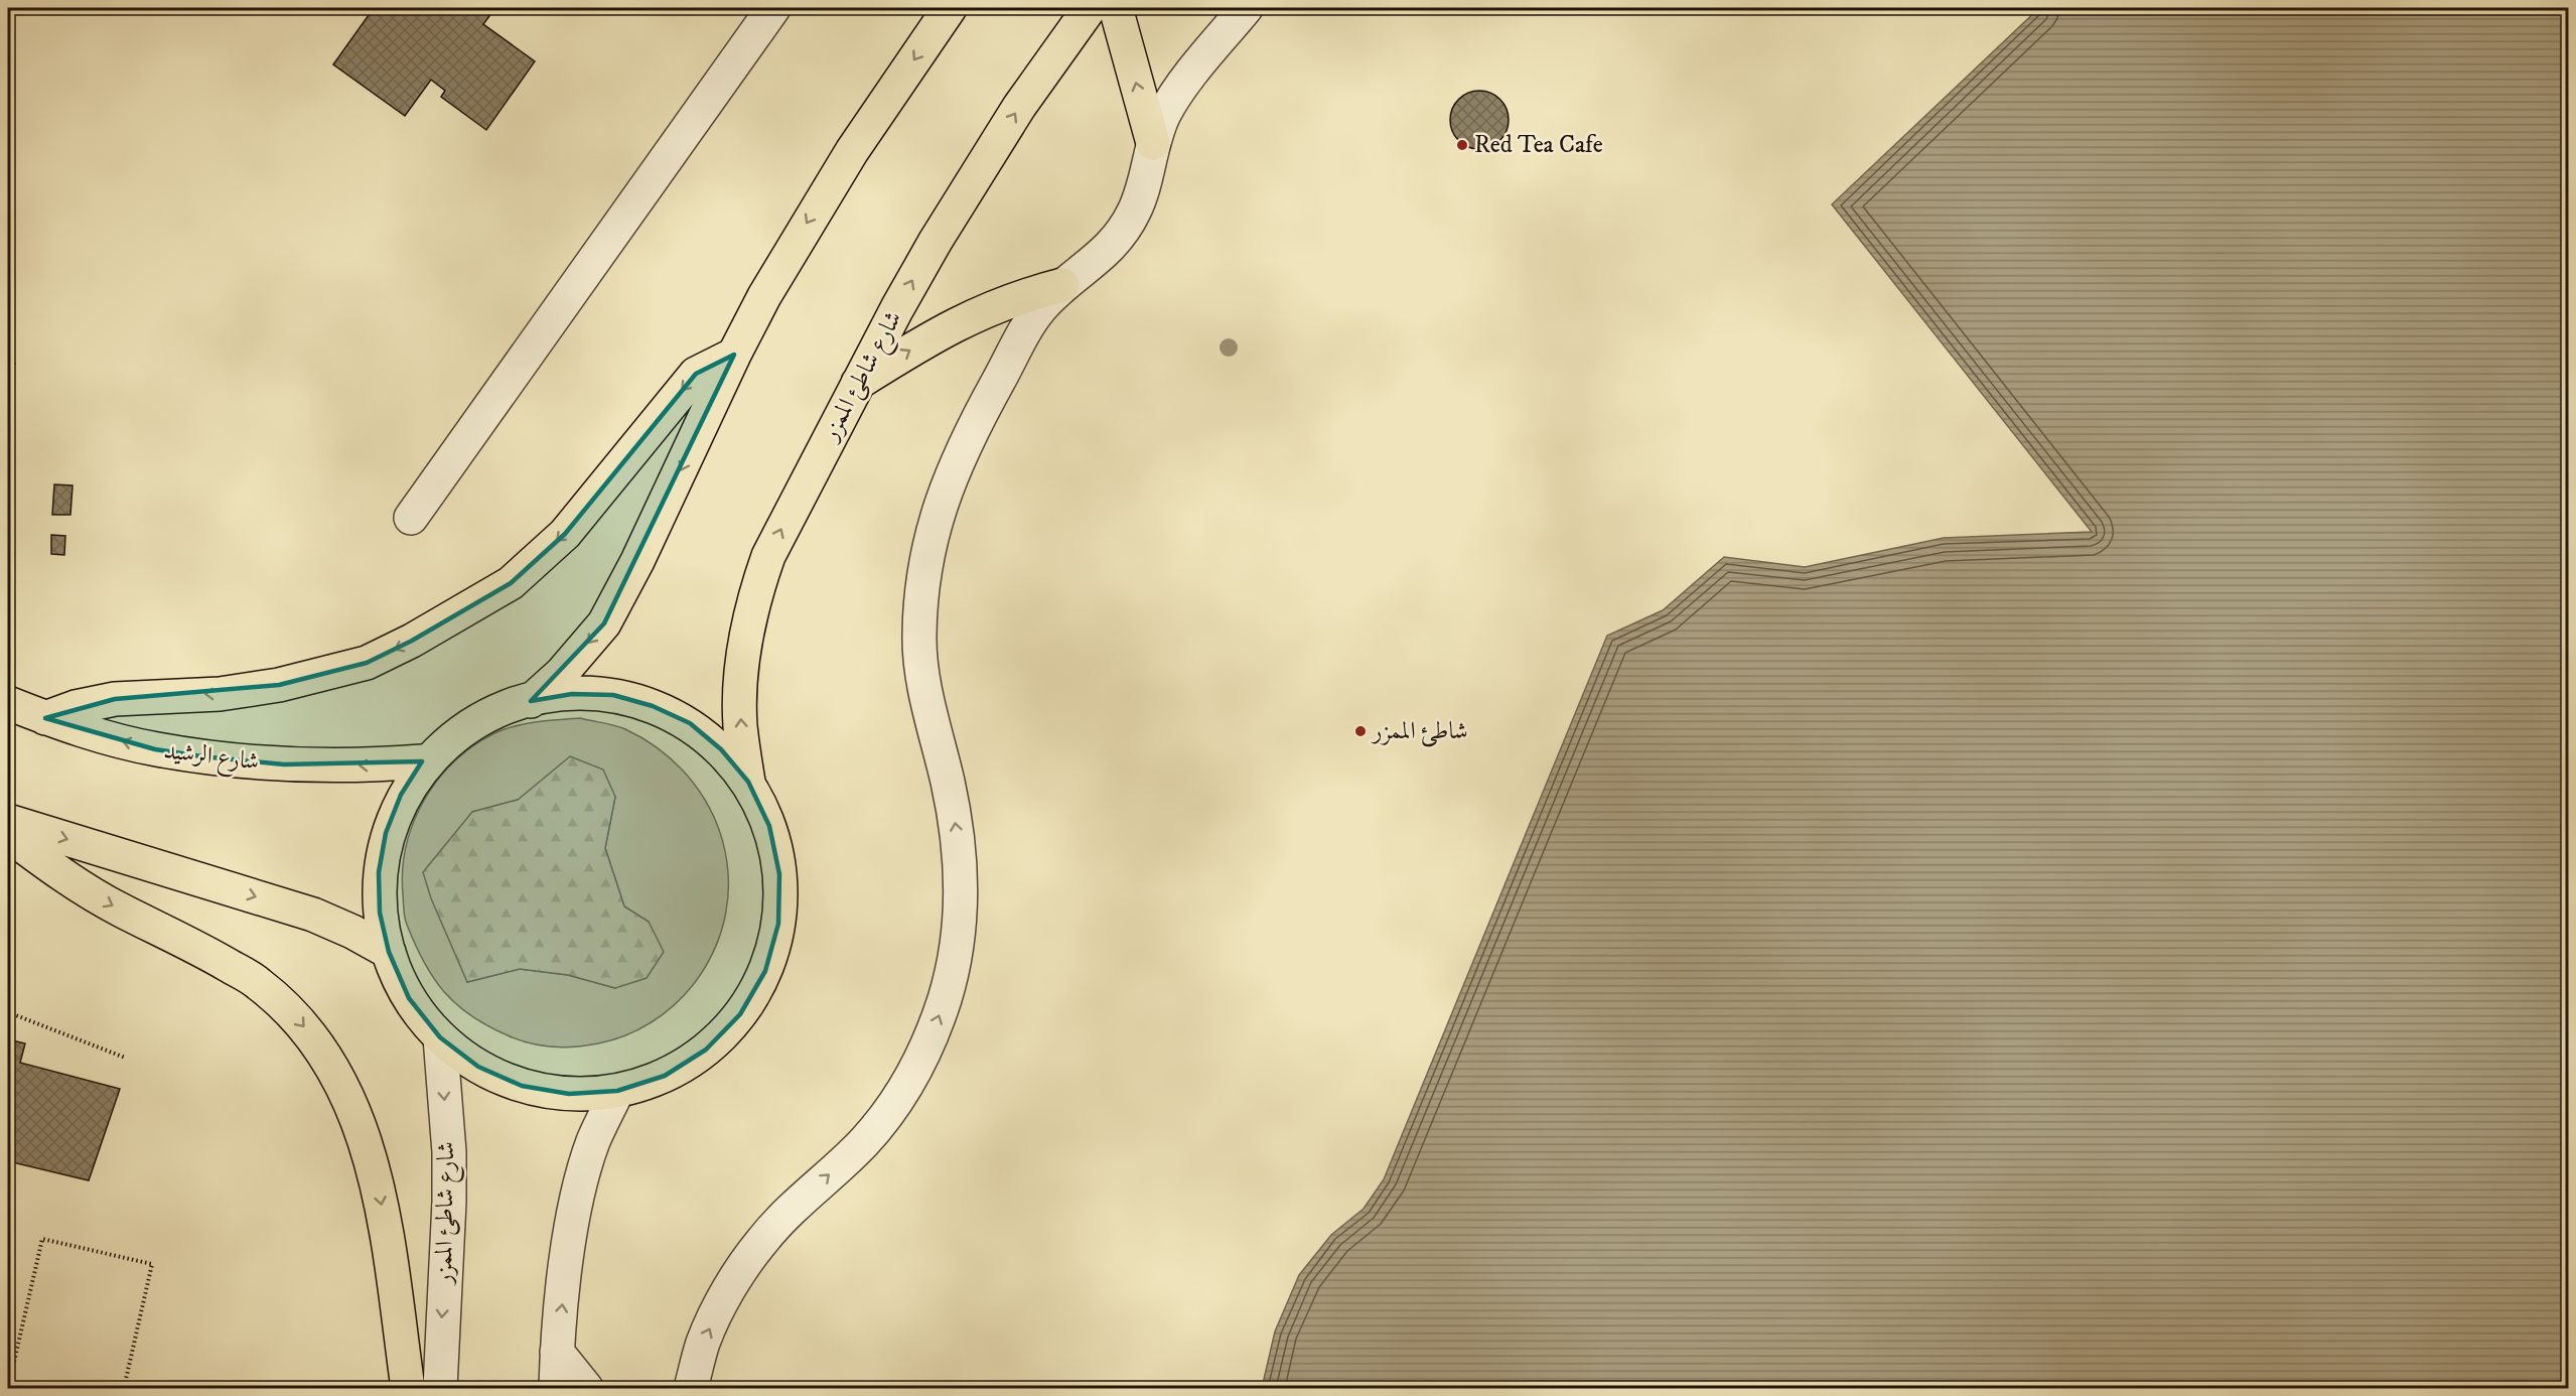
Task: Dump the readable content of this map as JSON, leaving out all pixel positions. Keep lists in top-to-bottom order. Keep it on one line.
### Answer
{"streets":{"main road":["شارع شاطئ الممزر","شارع الرشيد"]},"places":["Red Tea Cafe","شاطئ الممزر"]}
